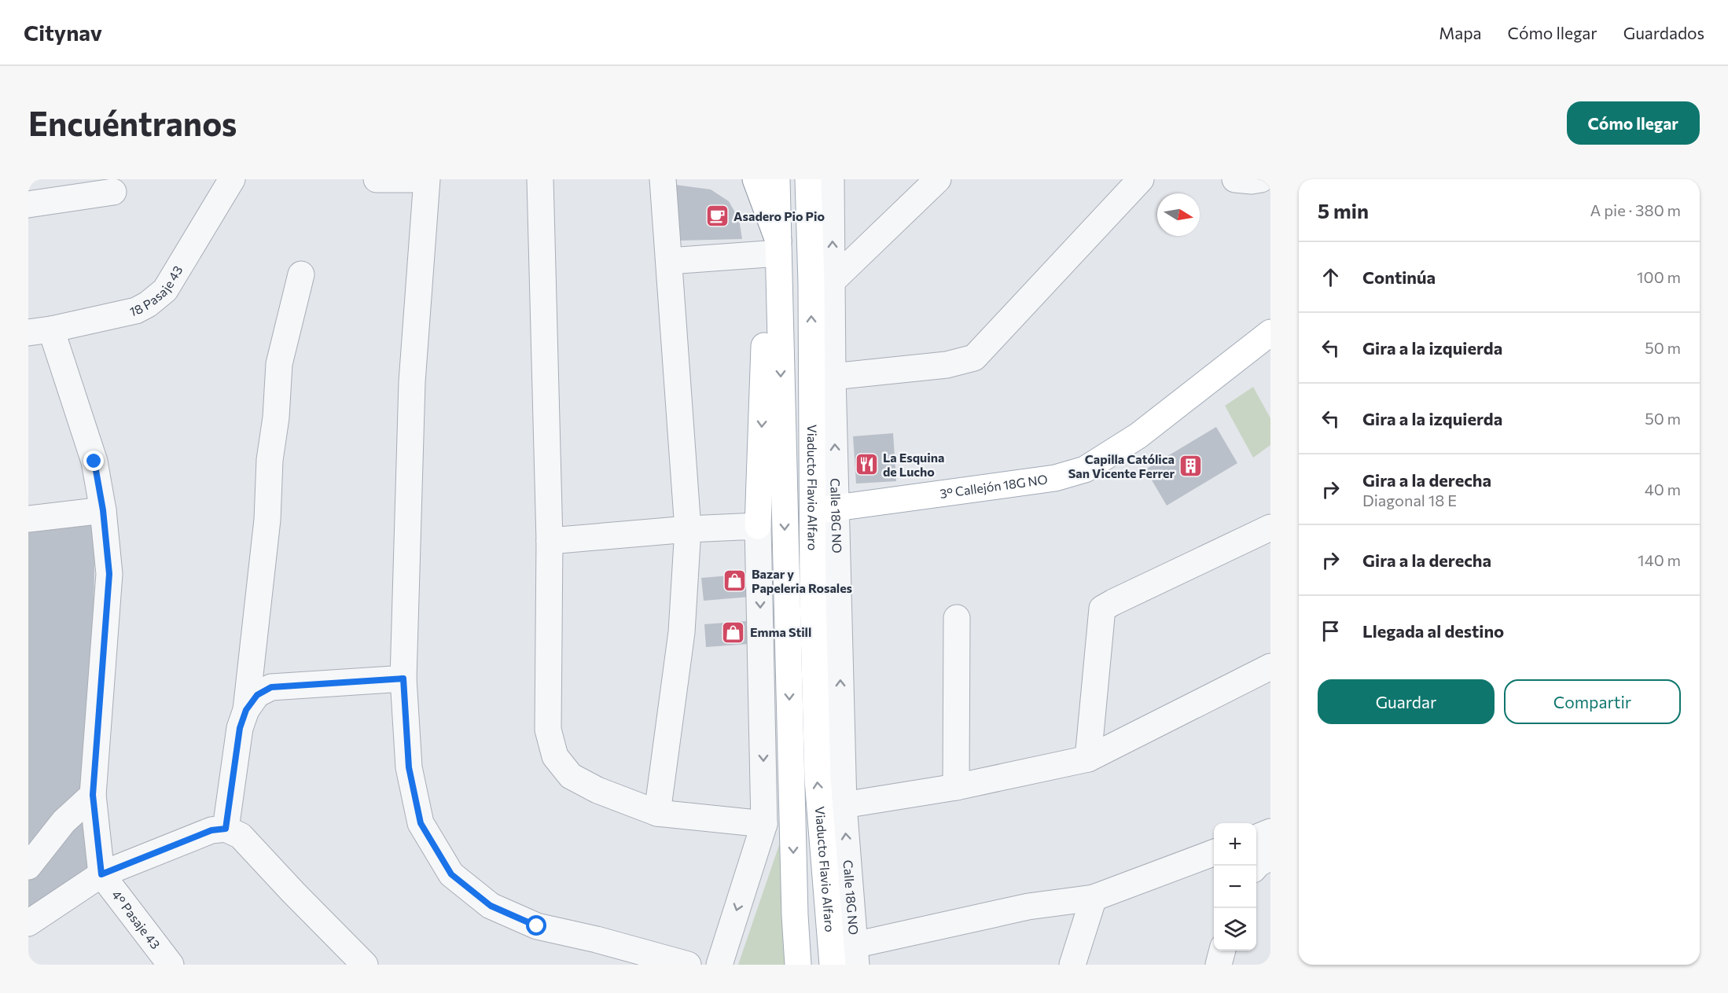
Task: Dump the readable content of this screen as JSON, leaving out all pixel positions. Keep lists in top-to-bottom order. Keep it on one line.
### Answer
{"streets":{"main road":["3° Callejón 18G NO","Viaducto Flavio Alfaro"],"street":["18 Pasaje 43","Calle 18G NO","4° Pasaje 43"]},"crossings":[["3° Callejón 18G NO","Viaducto Flavio Alfaro"],["3° Callejón 18G NO","Calle 18G NO"],["Viaducto Flavio Alfaro","Calle 18G NO"]],"places":{"cafe":["Asadero Pio Pio"],"restaurant":["La Esquina de Lucho"],"building":["Capilla Católica San Vicente Ferrer"],"shop":["Bazar y Papeleria Rosales","Emma Still"]},"north":"right","page":{"header":"Citynav","nav":["Mapa","Cómo llegar","Guardados"],"buttons":["Cómo llegar",["Guardar","Compartir"]],"title":"Encuéntranos","heading":["5 min","A pie · 380 m"],"list":[["Continúa","100 m"],["Gira a la izquierda","50 m"],["Gira a la izquierda","50 m"],["Gira a la derecha","Diagonal 18 E","40 m"],["Gira a la derecha","140 m"],"Llegada al destino"],"map_buttons":["+","−"]}}
